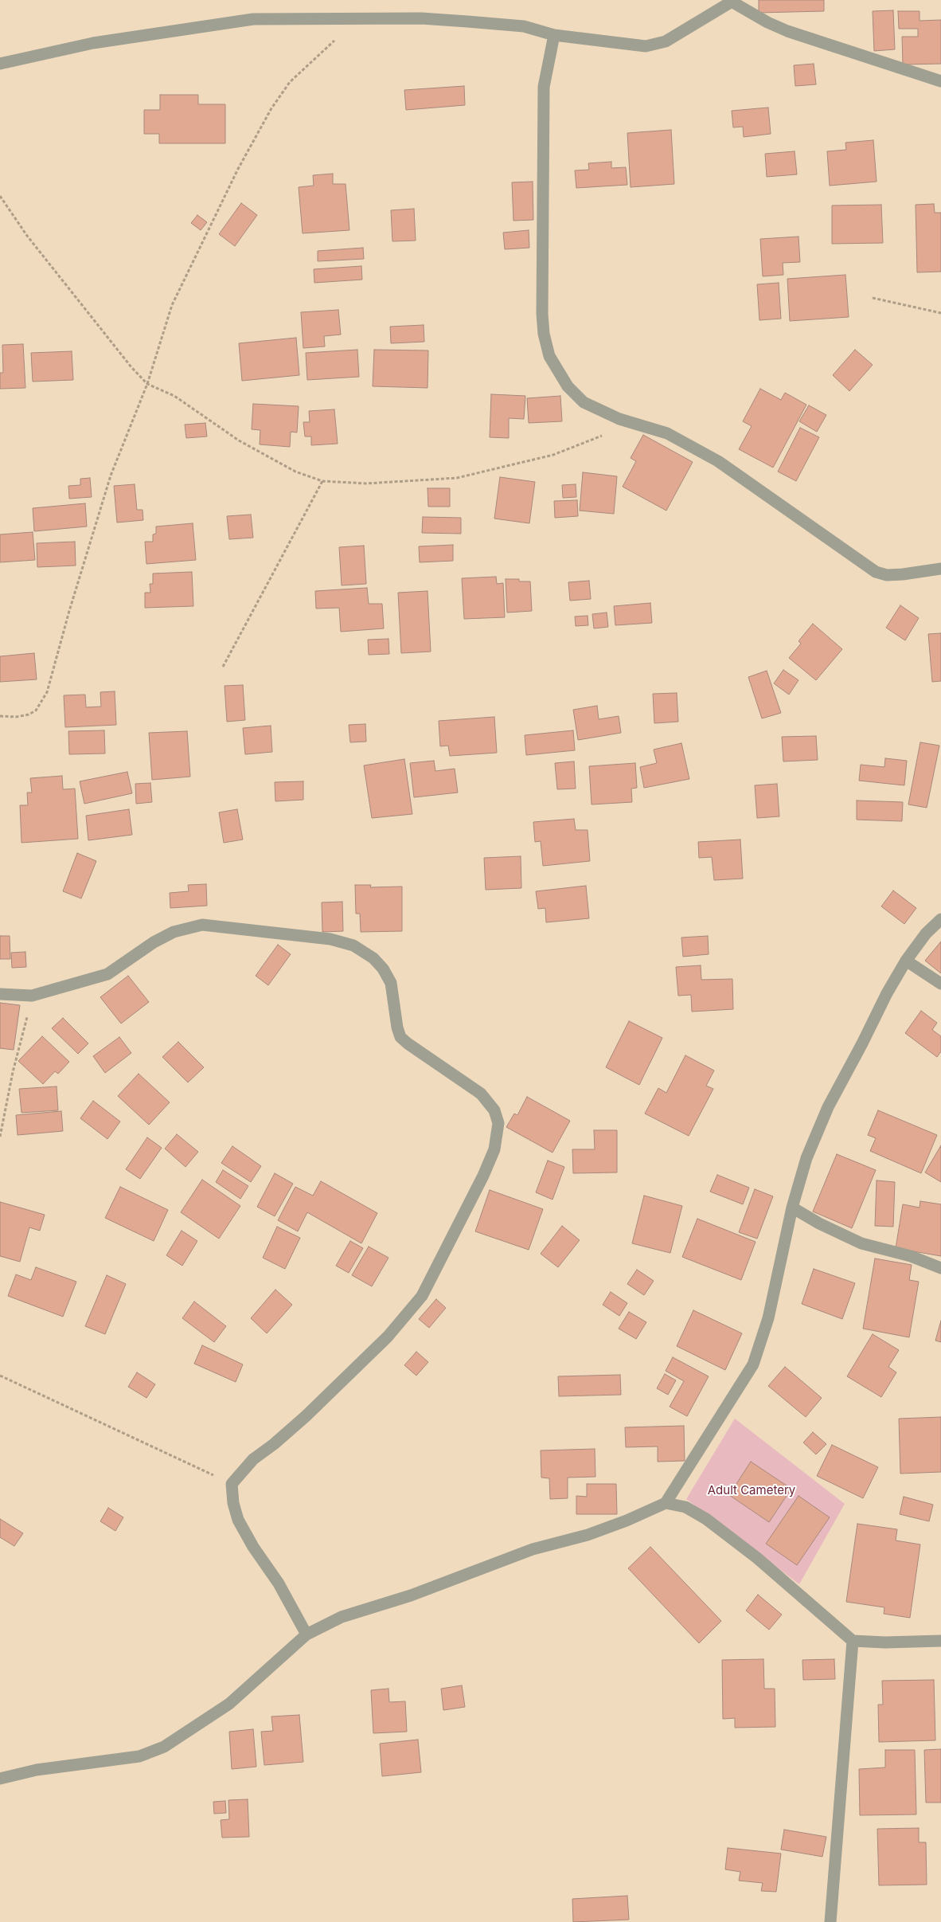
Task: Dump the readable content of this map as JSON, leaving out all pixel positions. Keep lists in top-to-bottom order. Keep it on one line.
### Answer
{"parks":["Adult Cametery"]}
